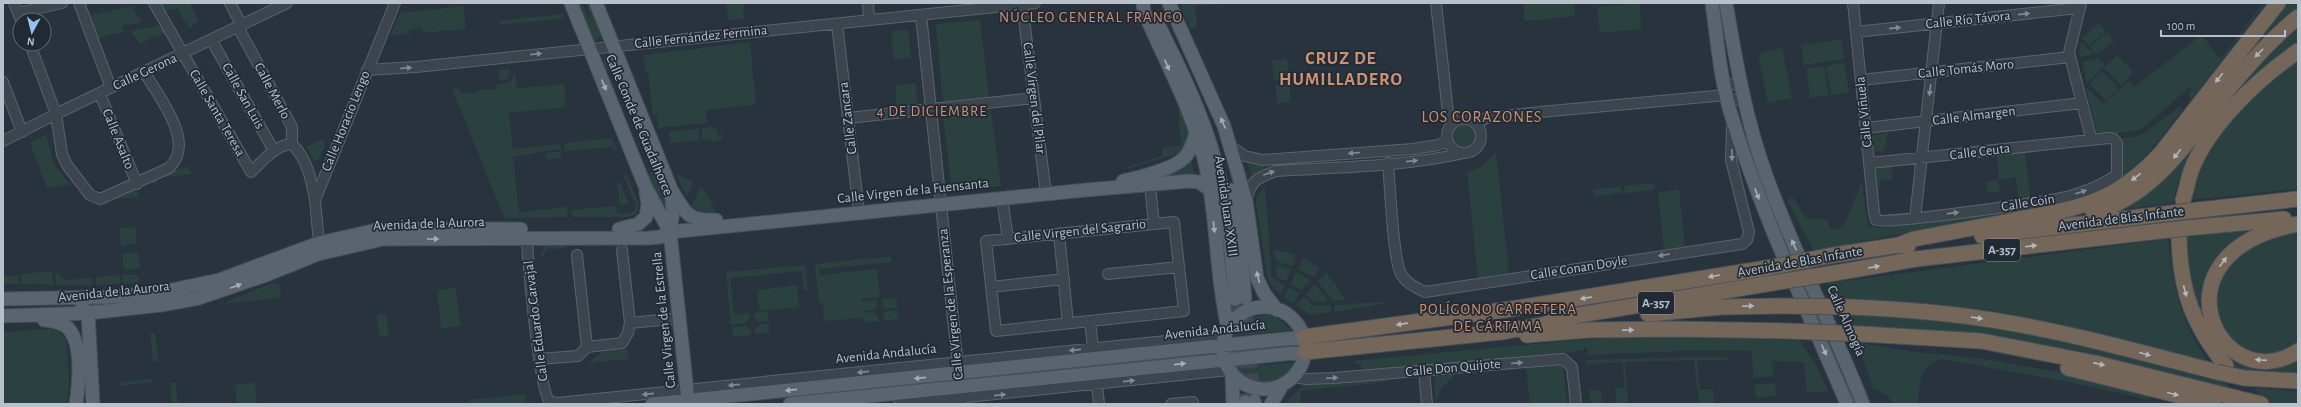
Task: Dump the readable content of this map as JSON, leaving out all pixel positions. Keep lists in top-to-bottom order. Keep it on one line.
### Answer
{"streets":{"highway":["Avenida de Blas Infante","A-357"],"main road":["Calle Conde de Guadalhorce","Calle Virgen de la Fuensanta","Avenida Juan XXIII","Avenida de la Aurora","Calle Virgen de la Estrella","Calle Almogía","Avenida Andalucía"],"street":["Calle Río Távora","Calle Fernández Fermina","Calle Tomás Moro","Calle Gerona","Calle Merlo","Calle San Luis","Calle Virgen del Pilar","Calle Viñuela","Calle Santa Teresa","Calle Almargen","Calle Zancara","Calle Horacio Lengo","Calle Asalto","Calle Ceuta","Calle Coín","Calle Virgen del Sagrario","Calle Conan Doyle","Calle Virgen de la Esperanza","Calle Eduardo Carvajal","Calle Don Quijote"]},"crossings":[["Calle Río Távora","Calle Viñuela"],["Calle Fernández Fermina","Calle Virgen del Pilar"],["Calle Fernández Fermina","Calle Zancara"],["Calle Fernández Fermina","Calle Horacio Lengo"],["Calle Fernández Fermina","Calle Conde de Guadalhorce"],["Calle Fernández Fermina","Calle Virgen de la Esperanza"],["Calle Tomás Moro","Calle Viñuela"],["Calle Gerona","Calle Merlo"],["Calle Gerona","Calle San Luis"],["Calle Gerona","Calle Santa Teresa"],["Calle Gerona","Calle Asalto"],["Calle San Luis","Calle Santa Teresa"],["Calle Virgen del Pilar","Calle Virgen de la Fuensanta"],["Calle Viñuela","Calle Almargen"],["Calle Viñuela","Calle Ceuta"],["Calle Viñuela","Calle Coín"],["Calle Zancara","Calle Virgen de la Fuensanta"],["Calle Horacio Lengo","Avenida de la Aurora"],["Calle Conde de Guadalhorce","Calle Virgen de la Fuensanta"],["Calle Conde de Guadalhorce","Avenida de la Aurora"],["Calle Conde de Guadalhorce","Calle Virgen de la Estrella"],["Calle Ceuta","Calle Coín"],["Calle Virgen de la Fuensanta","Avenida Juan XXIII"],["Calle Virgen de la Fuensanta","Avenida de la Aurora"],["Calle Virgen de la Fuensanta","Calle Virgen de la Esperanza"],["Calle Virgen de la Fuensanta","Calle Virgen de la Estrella"],["Avenida Juan XXIII","Avenida Andalucía"],["Avenida de Blas Infante","Avenida Andalucía"],["Avenida de la Aurora","Calle Virgen de la Estrella"],["Avenida de la Aurora","Calle Eduardo Carvajal"],["Calle Virgen de la Esperanza","Avenida Andalucía"],["Calle Virgen de la Estrella","Avenida Andalucía"],["Calle Eduardo Carvajal","Avenida Andalucía"]],"one_way":["Calle Río Távora","Calle Don Quijote"],"districts":["NÚCLEO GENERAL FRANCO","CRUZ DE HUMILLADERO","4 DE DICIEMBRE","LOS CORAZONES","POLÍGONO CARRETERA DE CÁRTAMA"],"scale_bar":"100 m","north":"bottom"}
